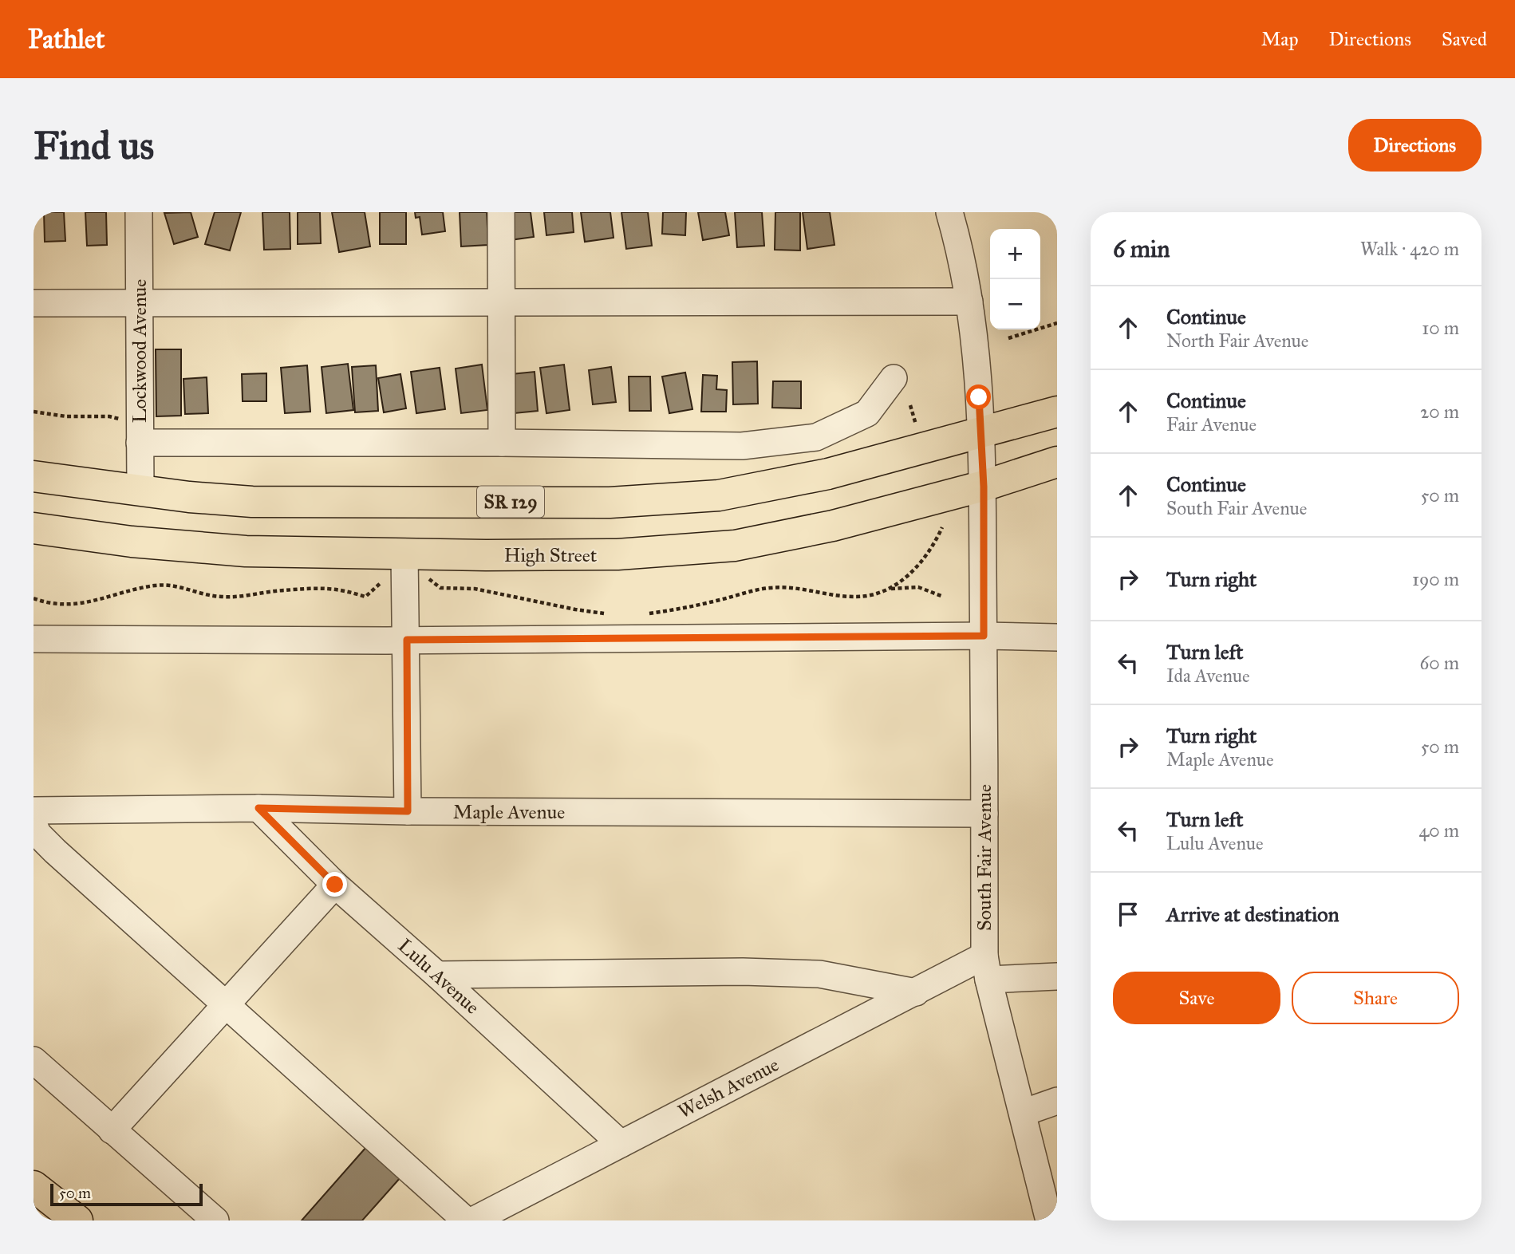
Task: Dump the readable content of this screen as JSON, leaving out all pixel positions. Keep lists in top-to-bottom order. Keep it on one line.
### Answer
{"streets":{"main road":["SR 129","High Street"],"street":["Lockwood Avenue","Maple Avenue","South Fair Avenue","Lulu Avenue","Welsh Avenue"]},"crossings":[["Lockwood Avenue","SR 129"],["SR 129","South Fair Avenue"],["High Street","South Fair Avenue"],["Maple Avenue","South Fair Avenue"],["Maple Avenue","Lulu Avenue"],["South Fair Avenue","Welsh Avenue"],["Lulu Avenue","Welsh Avenue"]],"scale_bar":"50 m","page":{"header":"Pathlet","nav":["Map","Directions","Saved"],"buttons":["Directions",["Save","Share"]],"title":"Find us","heading":["6 min","Walk · 420 m"],"map_buttons":["+","−"],"list":[["Continue","North Fair Avenue","10 m"],["Continue","Fair Avenue","20 m"],["Continue","South Fair Avenue","50 m"],["Turn right","190 m"],["Turn left","Ida Avenue","60 m"],["Turn right","Maple Avenue","50 m"],["Turn left","Lulu Avenue","40 m"],"Arrive at destination"],"scale":"50 m"}}
